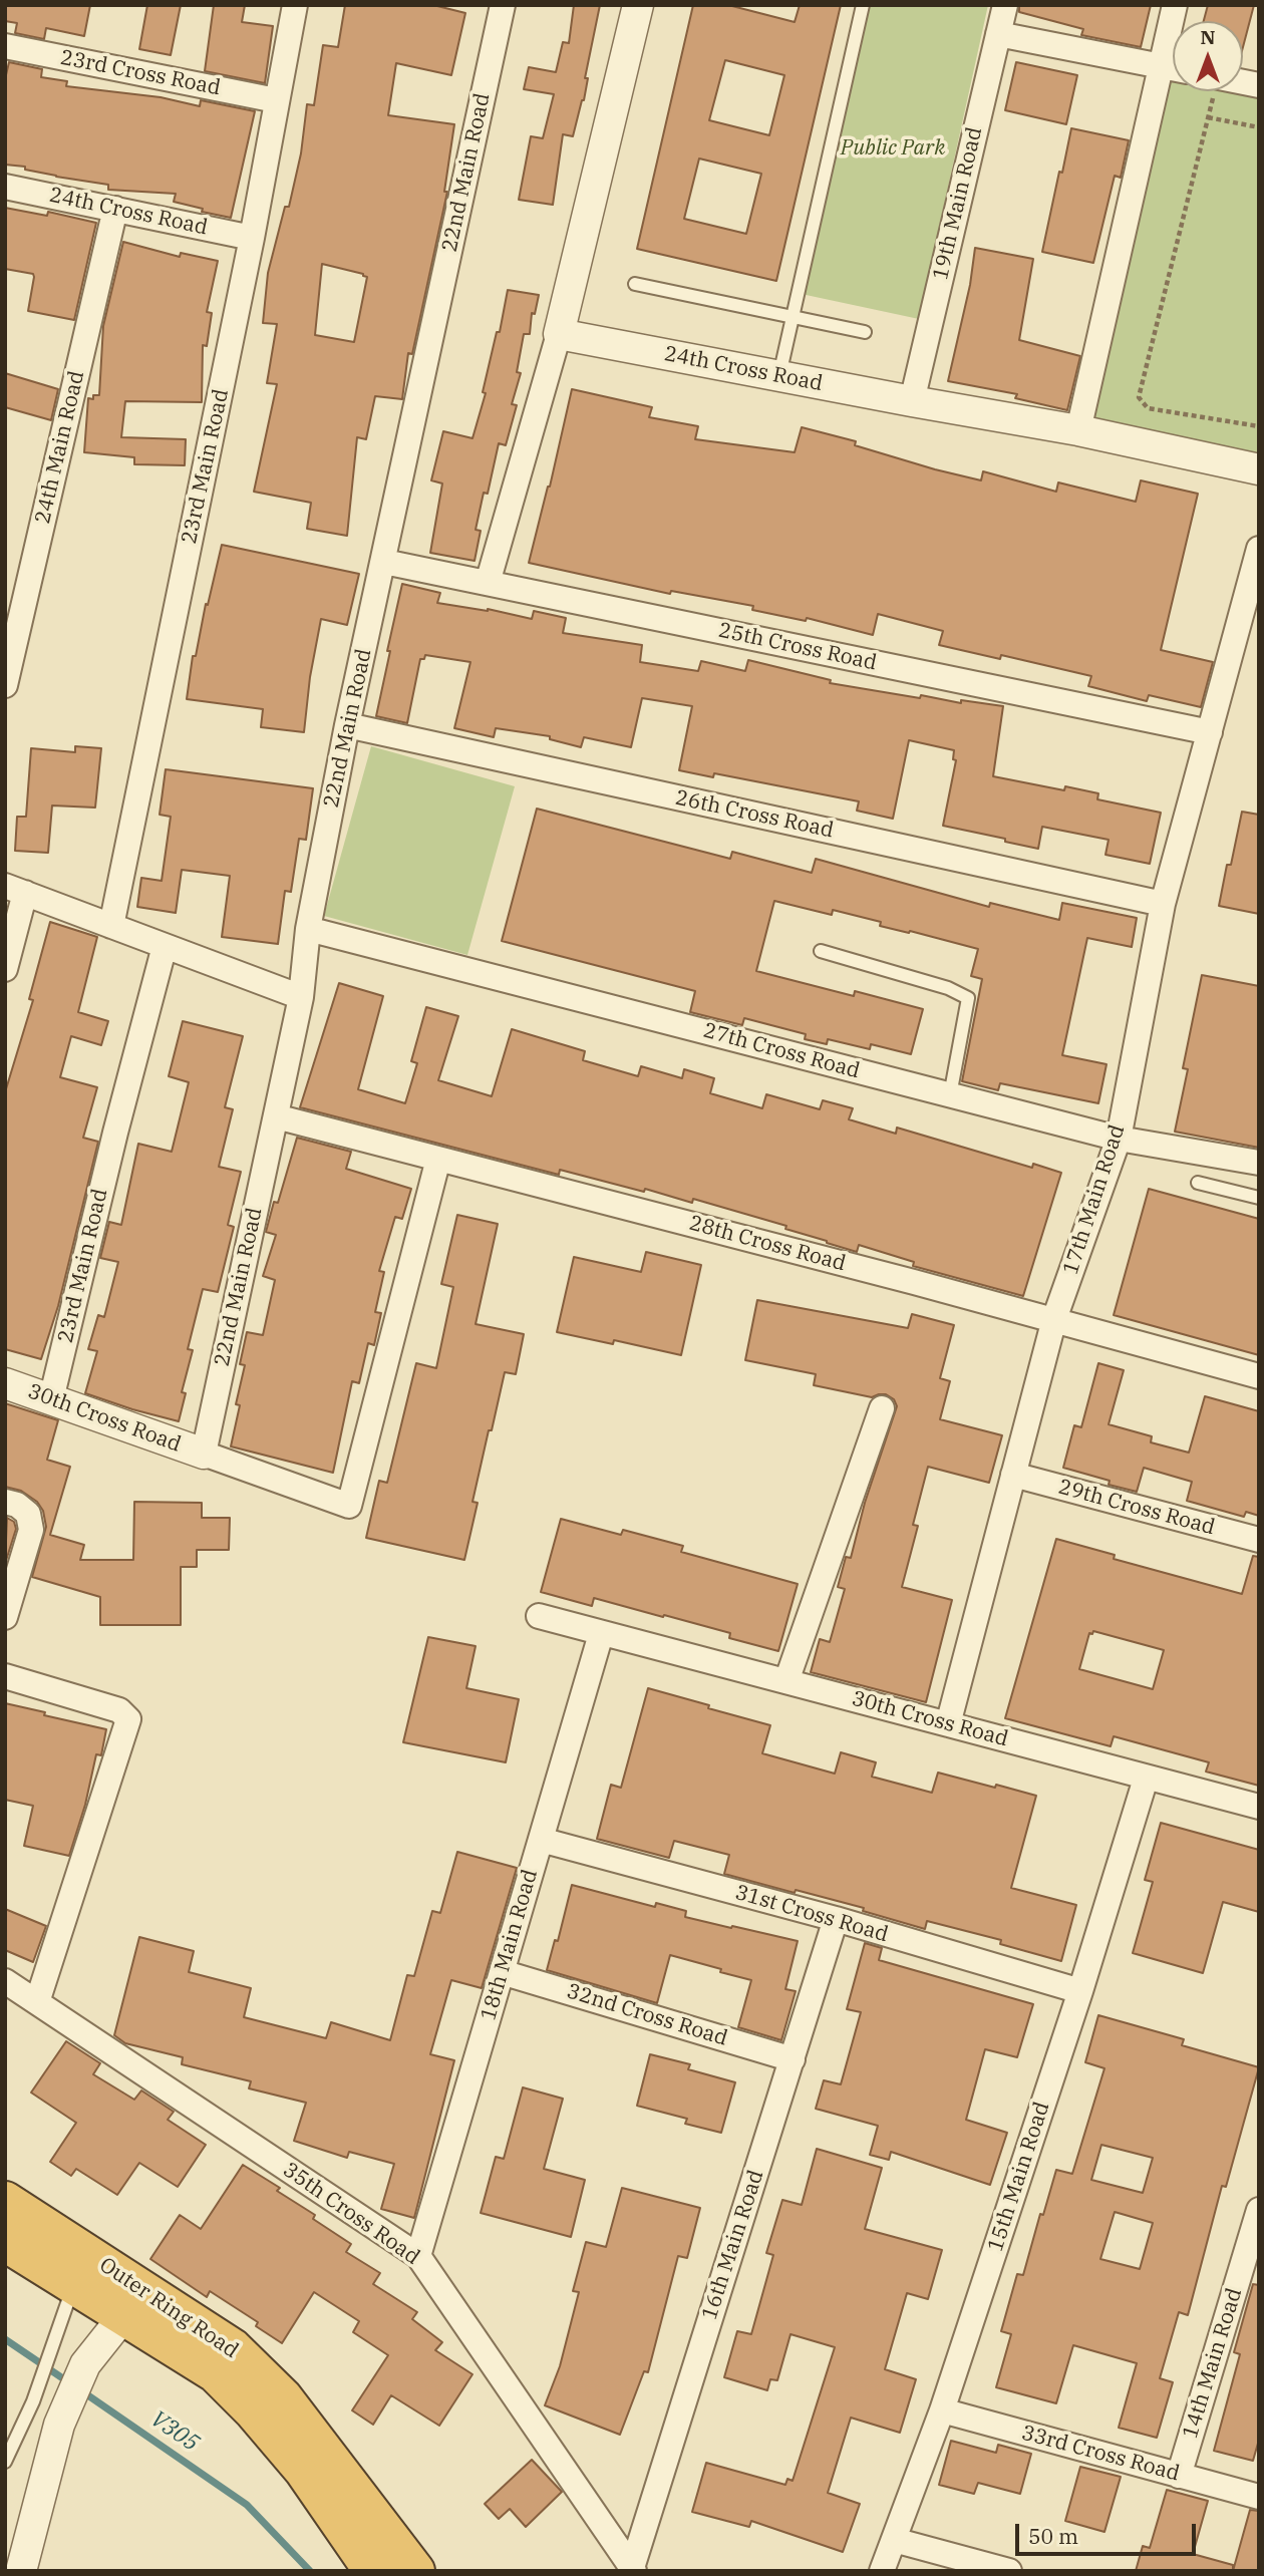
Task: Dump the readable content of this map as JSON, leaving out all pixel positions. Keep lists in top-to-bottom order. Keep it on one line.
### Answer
{"streets":{"highway":["Outer Ring Road"],"street":["23rd Cross Road","22nd Main Road","19th Main Road","24th Cross Road","24th Main Road","23rd Main Road","25th Cross Road","26th Cross Road","27th Cross Road","17th Main Road","28th Cross Road","30th Cross Road","29th Cross Road","31st Cross Road","18th Main Road","32nd Cross Road","15th Main Road","35th Cross Road","16th Main Road","14th Main Road","33rd Cross Road"]},"crossings":[["23rd Cross Road","23rd Main Road"],["22nd Main Road","25th Cross Road"],["22nd Main Road","26th Cross Road"],["22nd Main Road","27th Cross Road"],["22nd Main Road","28th Cross Road"],["22nd Main Road","30th Cross Road"],["19th Main Road","24th Cross Road"],["24th Cross Road","24th Main Road"],["24th Cross Road","23rd Main Road"],["23rd Main Road","30th Cross Road"],["25th Cross Road","17th Main Road"],["26th Cross Road","17th Main Road"],["27th Cross Road","17th Main Road"],["17th Main Road","28th Cross Road"],["17th Main Road","30th Cross Road"],["17th Main Road","29th Cross Road"],["30th Cross Road","18th Main Road"],["30th Cross Road","15th Main Road"],["31st Cross Road","18th Main Road"],["31st Cross Road","15th Main Road"],["31st Cross Road","16th Main Road"],["18th Main Road","32nd Cross Road"],["18th Main Road","35th Cross Road"],["32nd Cross Road","16th Main Road"],["15th Main Road","33rd Cross Road"],["35th Cross Road","16th Main Road"],["14th Main Road","33rd Cross Road"]],"water":["V305"],"parks":["Public Park"],"scale_bar":"50 m","north":"top"}
